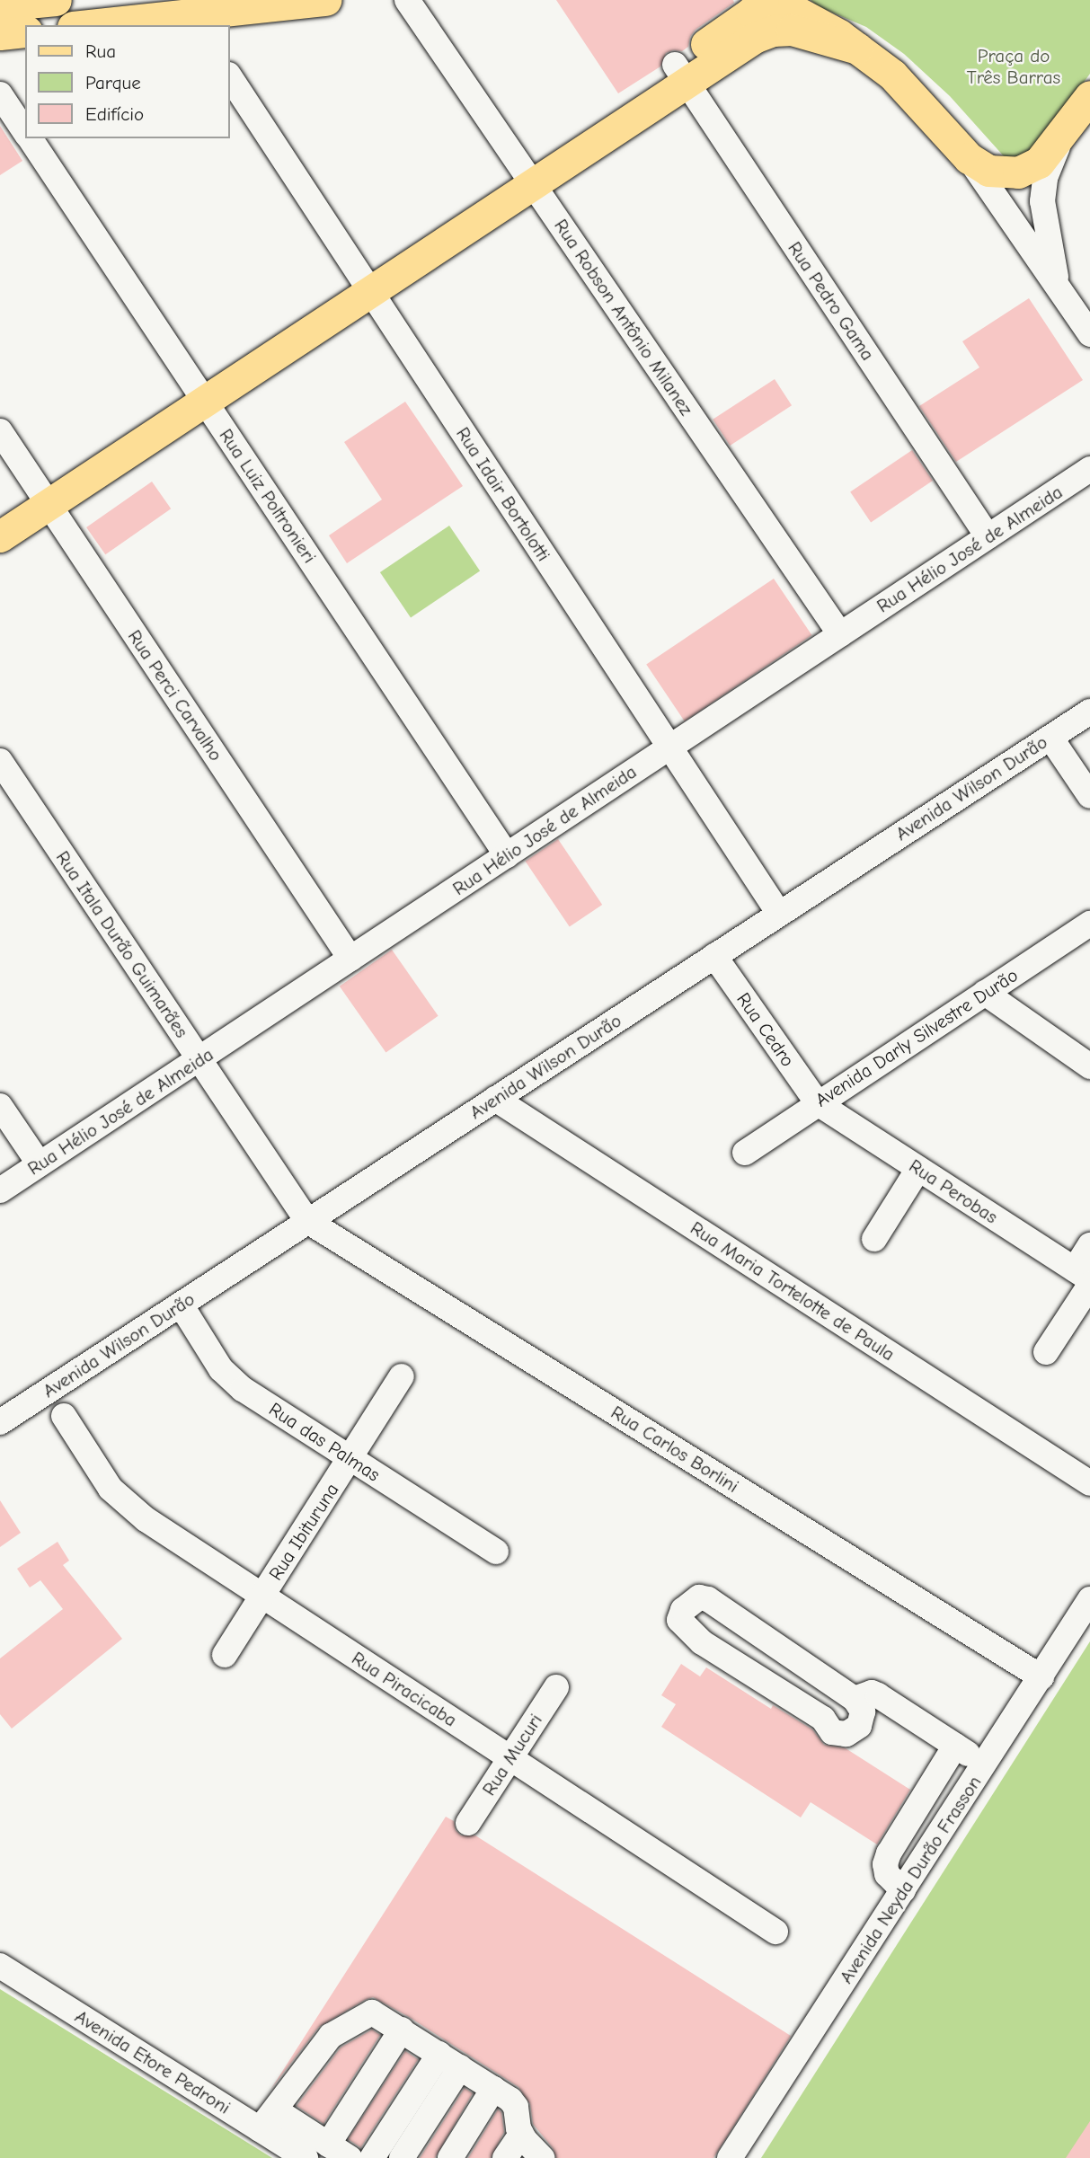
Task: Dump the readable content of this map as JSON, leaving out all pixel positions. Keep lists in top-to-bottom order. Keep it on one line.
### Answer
{"streets":{"street":["Rua Pedro Gama","Rua Robson Antônio Milanez","Rua Idair Bortolotti","Rua Luiz Poltronieri","Rua Hélio José de Almeida","Rua Perci Carvalho","Avenida Wilson Durão","Rua Itala Durão Guimarães","Rua Cedro","Avenida Darly Silvestre Durão","Rua Perobas","Rua Maria Tortelotte de Paula","Rua das Palmas","Rua Carlos Borlini","Rua Ibituruna","Rua Piracicaba","Rua Mucuri","Avenida Neyda Durão Frasson","Avenida Etore Pedroni"]},"crossings":[["Rua Pedro Gama","Rua Hélio José de Almeida"],["Rua Robson Antônio Milanez","Rua Hélio José de Almeida"],["Rua Idair Bortolotti","Rua Hélio José de Almeida"],["Rua Idair Bortolotti","Avenida Wilson Durão"],["Rua Luiz Poltronieri","Rua Hélio José de Almeida"],["Rua Hélio José de Almeida","Rua Perci Carvalho"],["Rua Hélio José de Almeida","Rua Itala Durão Guimarães"],["Avenida Wilson Durão","Rua Itala Durão Guimarães"],["Avenida Wilson Durão","Rua Cedro"],["Avenida Wilson Durão","Rua Maria Tortelotte de Paula"],["Avenida Wilson Durão","Rua das Palmas"],["Avenida Wilson Durão","Rua Carlos Borlini"],["Rua Itala Durão Guimarães","Rua Carlos Borlini"],["Rua Cedro","Avenida Darly Silvestre Durão"],["Rua Cedro","Rua Perobas"],["Avenida Darly Silvestre Durão","Rua Perobas"],["Rua das Palmas","Rua Ibituruna"],["Rua Carlos Borlini","Avenida Neyda Durão Frasson"],["Rua Ibituruna","Rua Piracicaba"],["Rua Piracicaba","Rua Mucuri"]],"parks":["Praça do Três Barras"],"legend":["Rua","Parque","Edifício"]}
